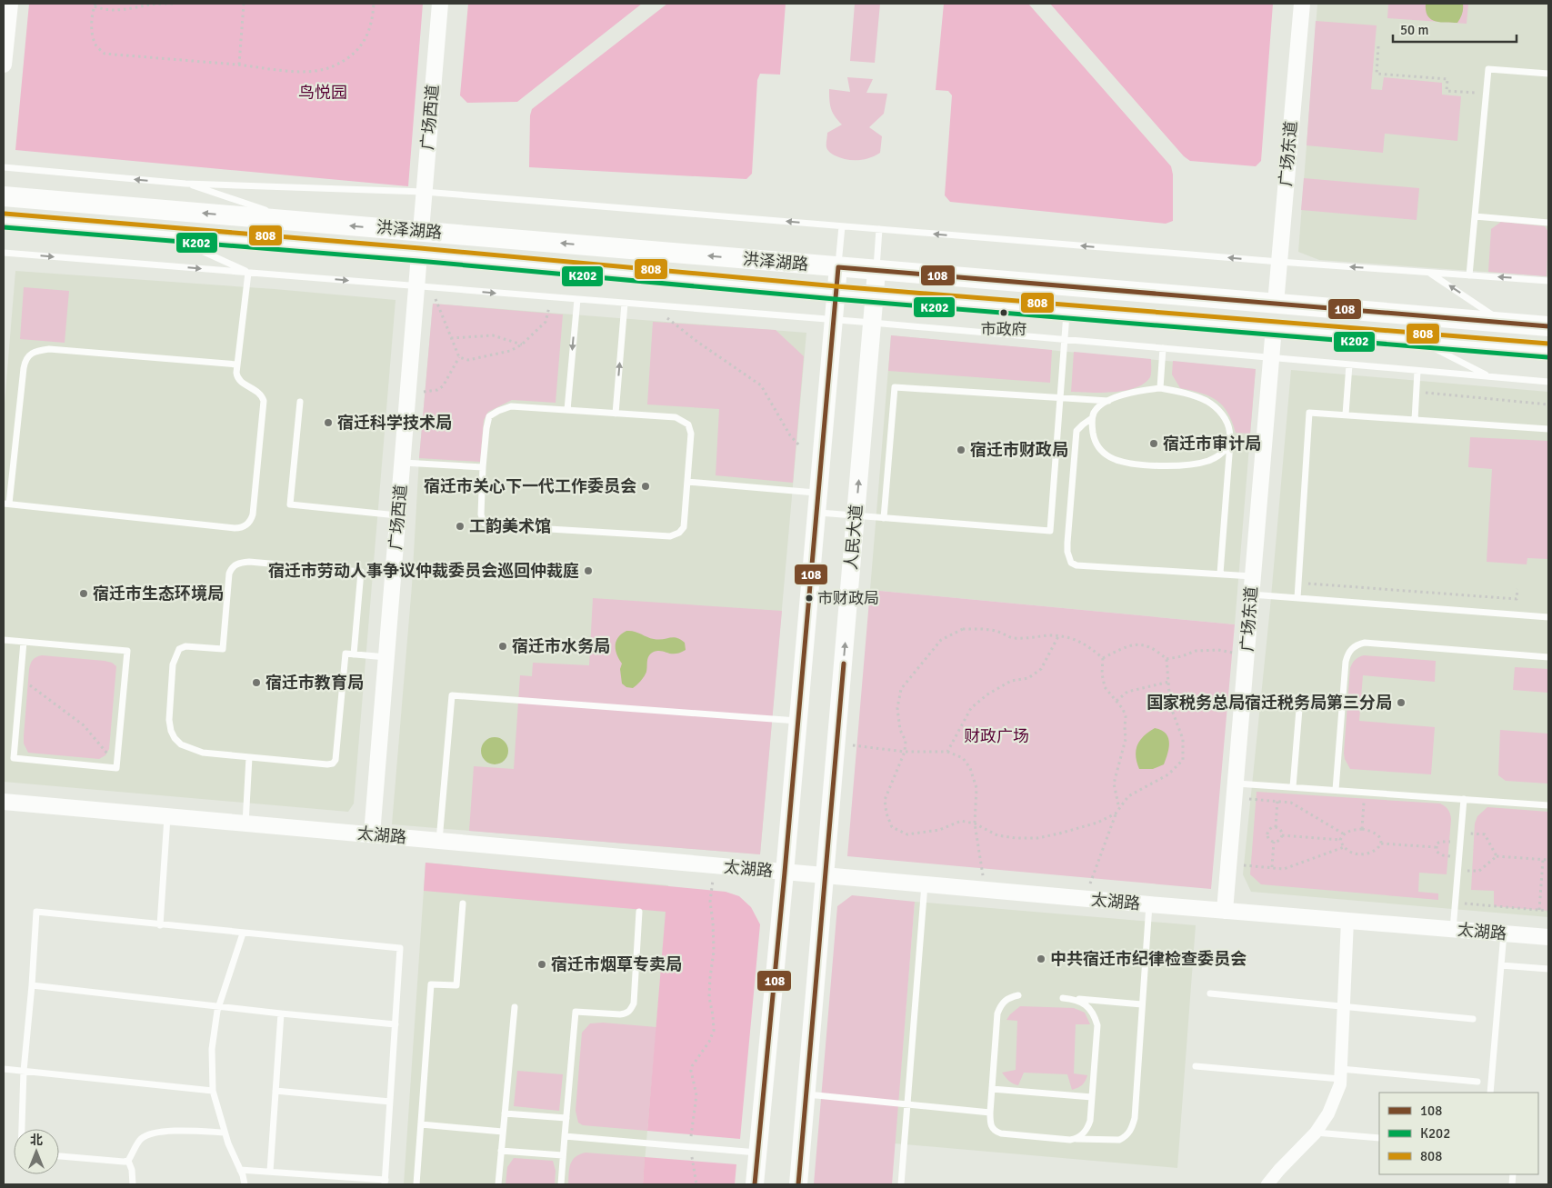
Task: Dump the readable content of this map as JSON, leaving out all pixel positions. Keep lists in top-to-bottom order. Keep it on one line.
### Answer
{"streets":{"main road":["洪泽湖路","人民大道"],"street":["广场西道","广场东道","太湖路"]},"crossings":[["广场西道","洪泽湖路"],["广场西道","太湖路"],["广场东道","洪泽湖路"],["广场东道","太湖路"],["洪泽湖路","人民大道"],["人民大道","太湖路"]],"parks":["鸟悦园","财政广场"],"places":["市政府","宿迁科学技术局","宿迁市审计局","宿迁市财政局","宿迁市关心下一代工作委员会","工韵美术馆","宿迁市劳动人事争议仲裁委员会巡回仲裁庭","宿迁市生态环境局","市财政局","宿迁市水务局","宿迁市教育局","国家税务总局宿迁税务局第三分局","中共宿迁市纪律检查委员会","宿迁市烟草专卖局"],"lines":["transit line 808","transit line K202","transit line 108"],"legend":["108","K202","808"],"scale_bar":"50 m","north":"top"}
